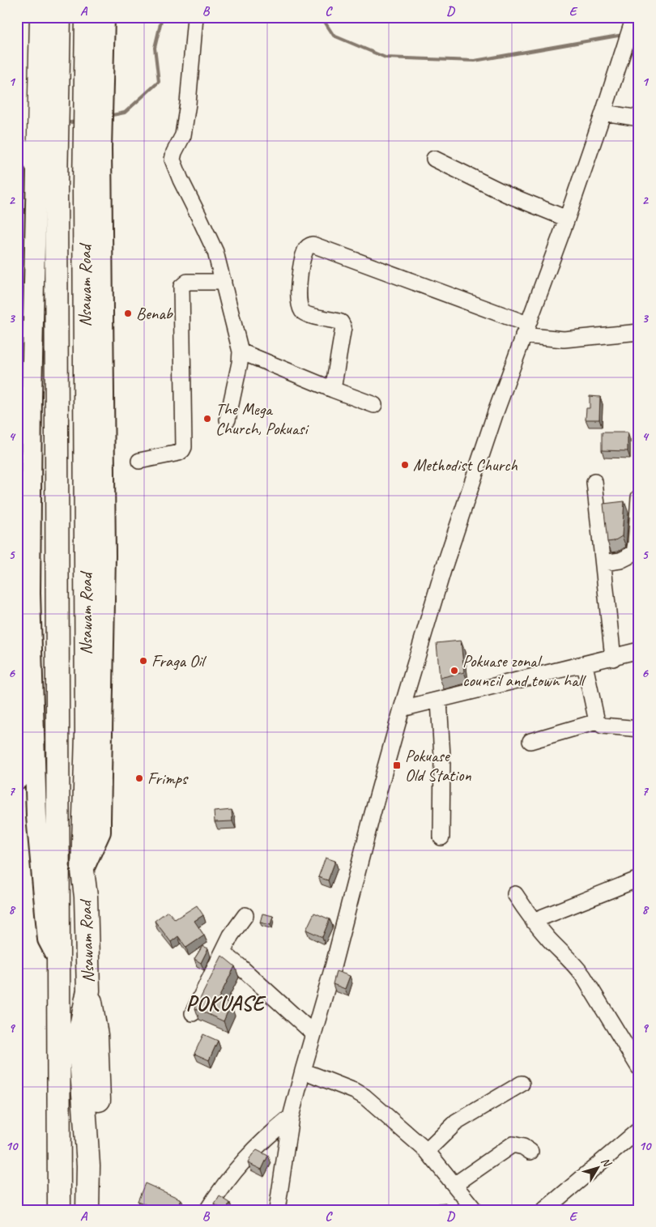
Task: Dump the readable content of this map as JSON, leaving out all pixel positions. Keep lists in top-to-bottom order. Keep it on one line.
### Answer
{"streets":{"highway":["Nsawam Road"]},"districts":["POKUASE"],"places":{"other":["Benab","The Mega Church, Pokuasi","Methodist Church","Fraga Oil","Pokuase zonal council and town hall","Frimps"],"transit":["Pokuase Old Station"]},"north":"top right","grid":{"columns":["A","B","C","D","E"],"rows":["1","2","3","4","5","6","7","8","9","10"]}}
